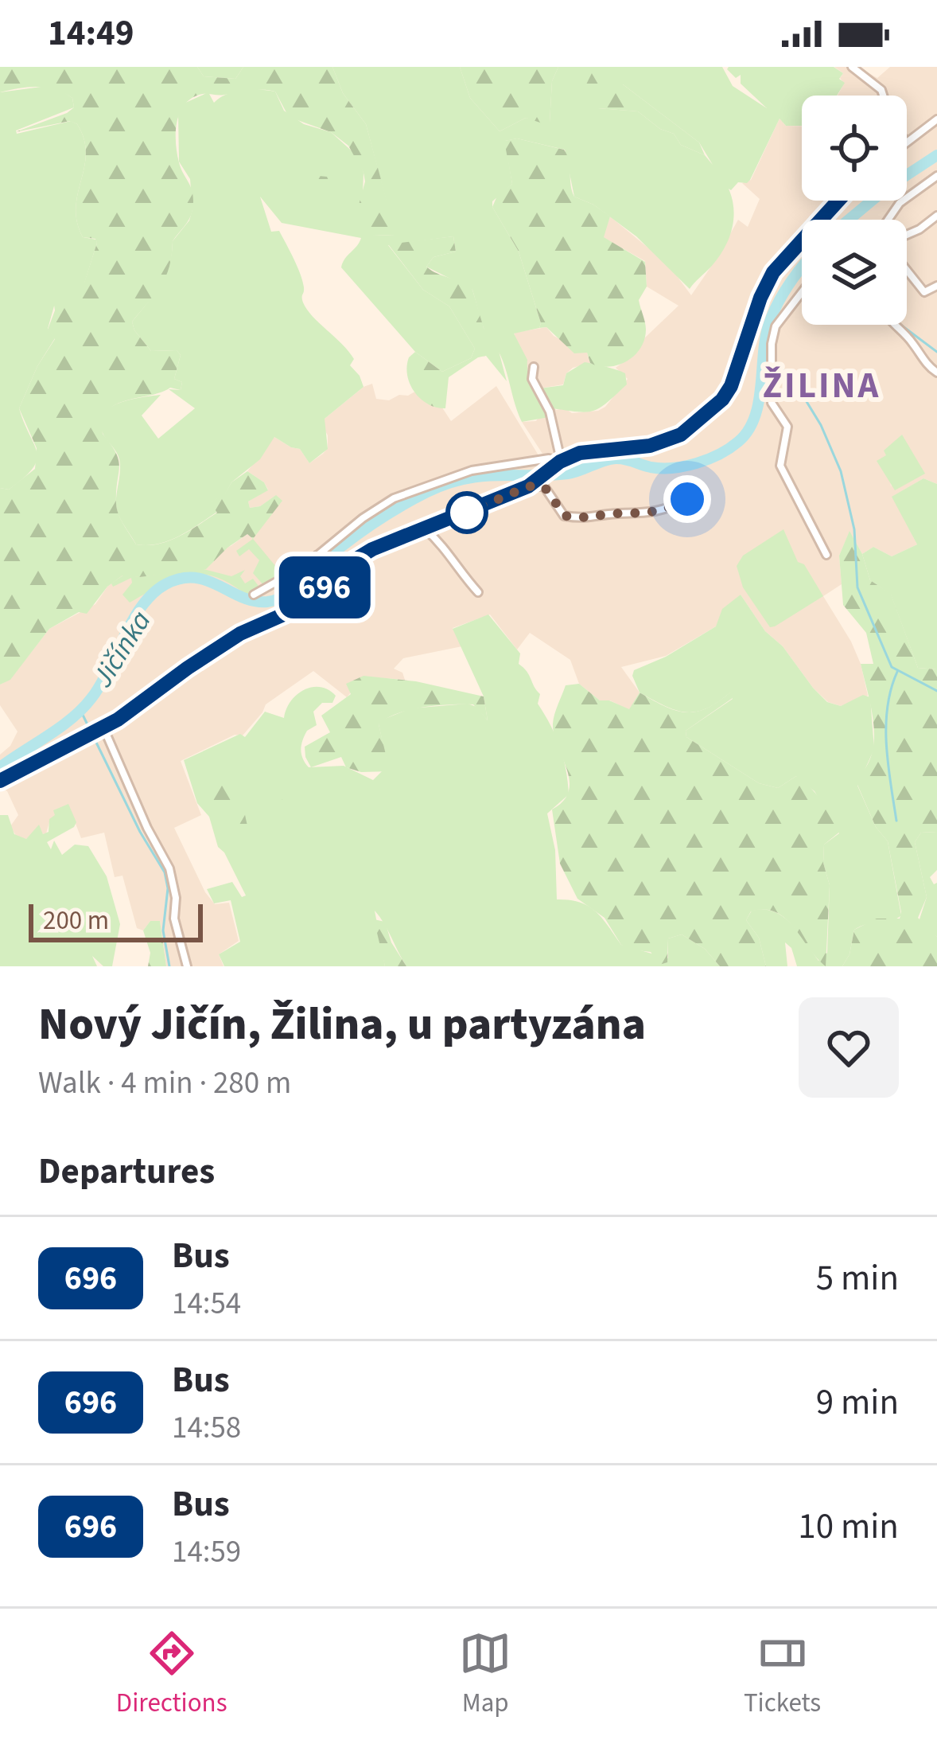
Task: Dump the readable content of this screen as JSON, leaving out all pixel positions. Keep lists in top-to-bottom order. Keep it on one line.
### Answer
{"districts":["ŽILINA"],"water":["Jičínka"],"lines":["bus line 696"],"scale_bar":"200 m","page":{"status":"14:49","on_map":"696","scale":"200 m","heading":[["Nový Jičín, Žilina, u partyzána","Walk · 4 min · 280 m"],"Departures"],"list":[{"mark":"696","name":"Bus","note":"14:54","value":"5 min"},{"mark":"696","name":"Bus","note":"14:58","value":"9 min"},{"mark":"696","name":"Bus","note":"14:59","value":"10 min"}],"tabs":["Directions","Map","Tickets"]}}
